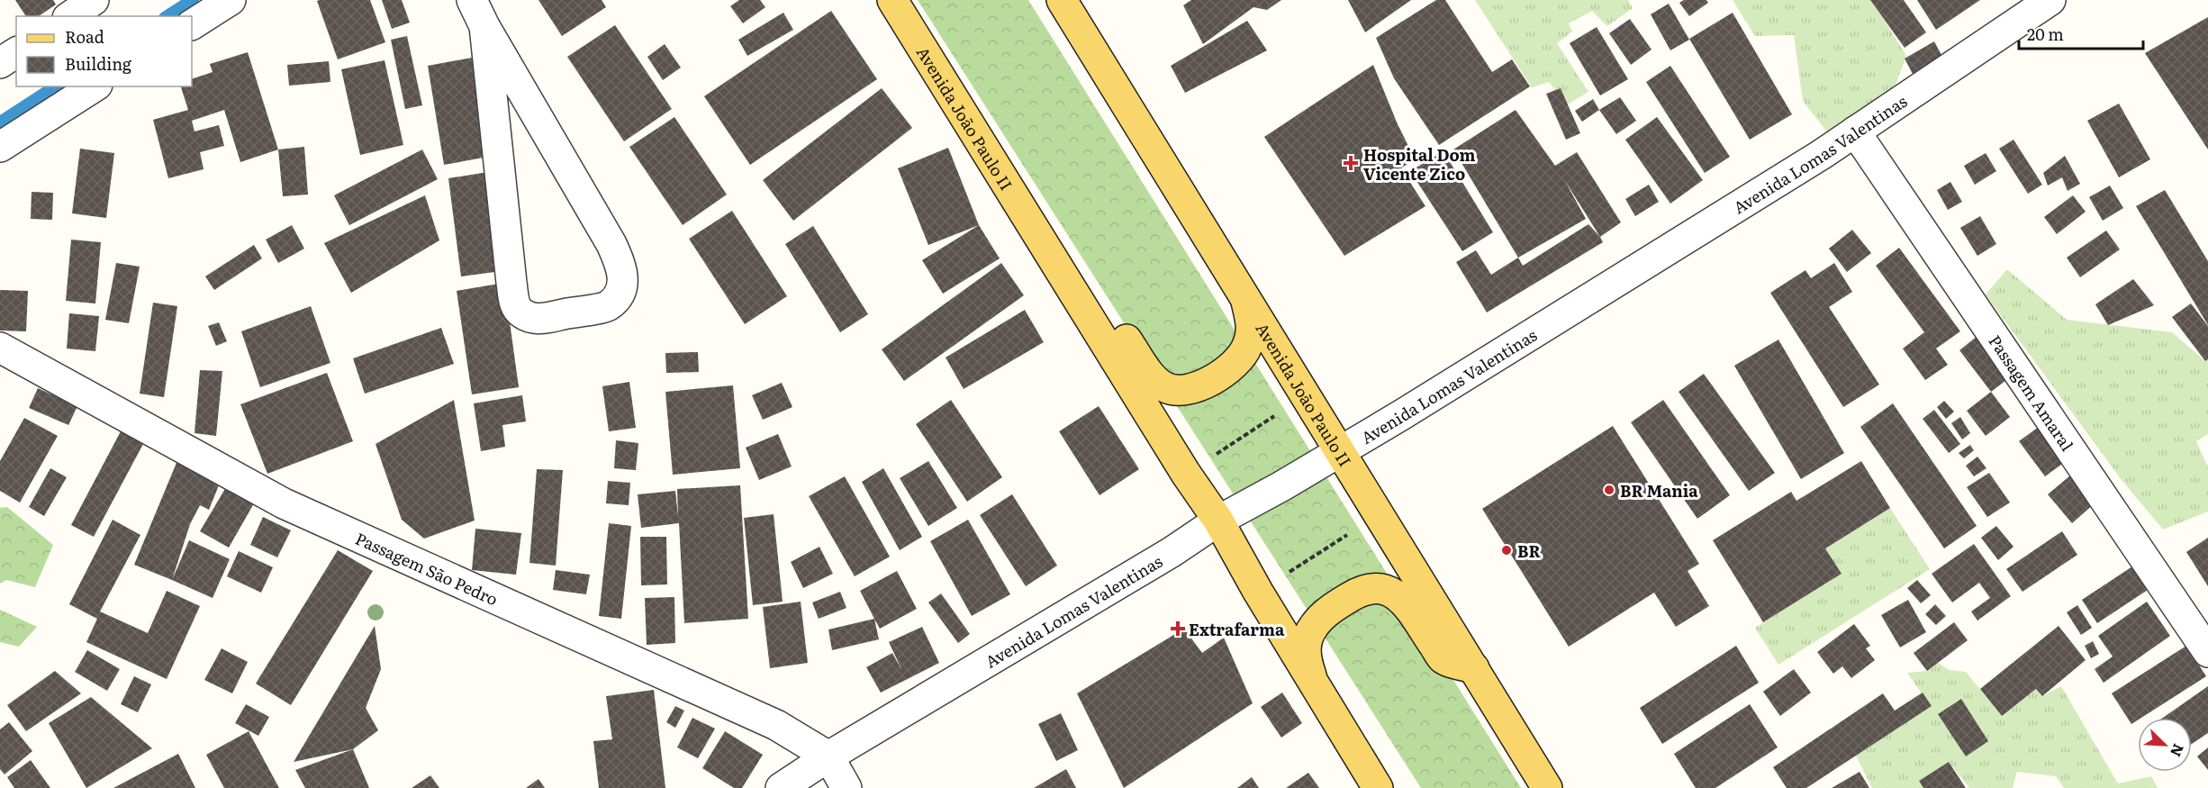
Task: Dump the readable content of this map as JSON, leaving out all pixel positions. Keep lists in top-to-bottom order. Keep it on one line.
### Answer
{"streets":{"main road":["Avenida João Paulo II"],"street":["Avenida Lomas Valentinas","Passagem Amaral","Passagem São Pedro"]},"crossings":[["Avenida João Paulo II","Avenida Lomas Valentinas"],["Avenida Lomas Valentinas","Passagem Amaral"],["Avenida Lomas Valentinas","Passagem São Pedro"]],"places":{"health":["Hospital Dom Vicente Zico","Extrafarma"],"other":["BR Mania","BR"]},"legend":["Road","Building"],"scale_bar":"20 m","north":"bottom right"}
